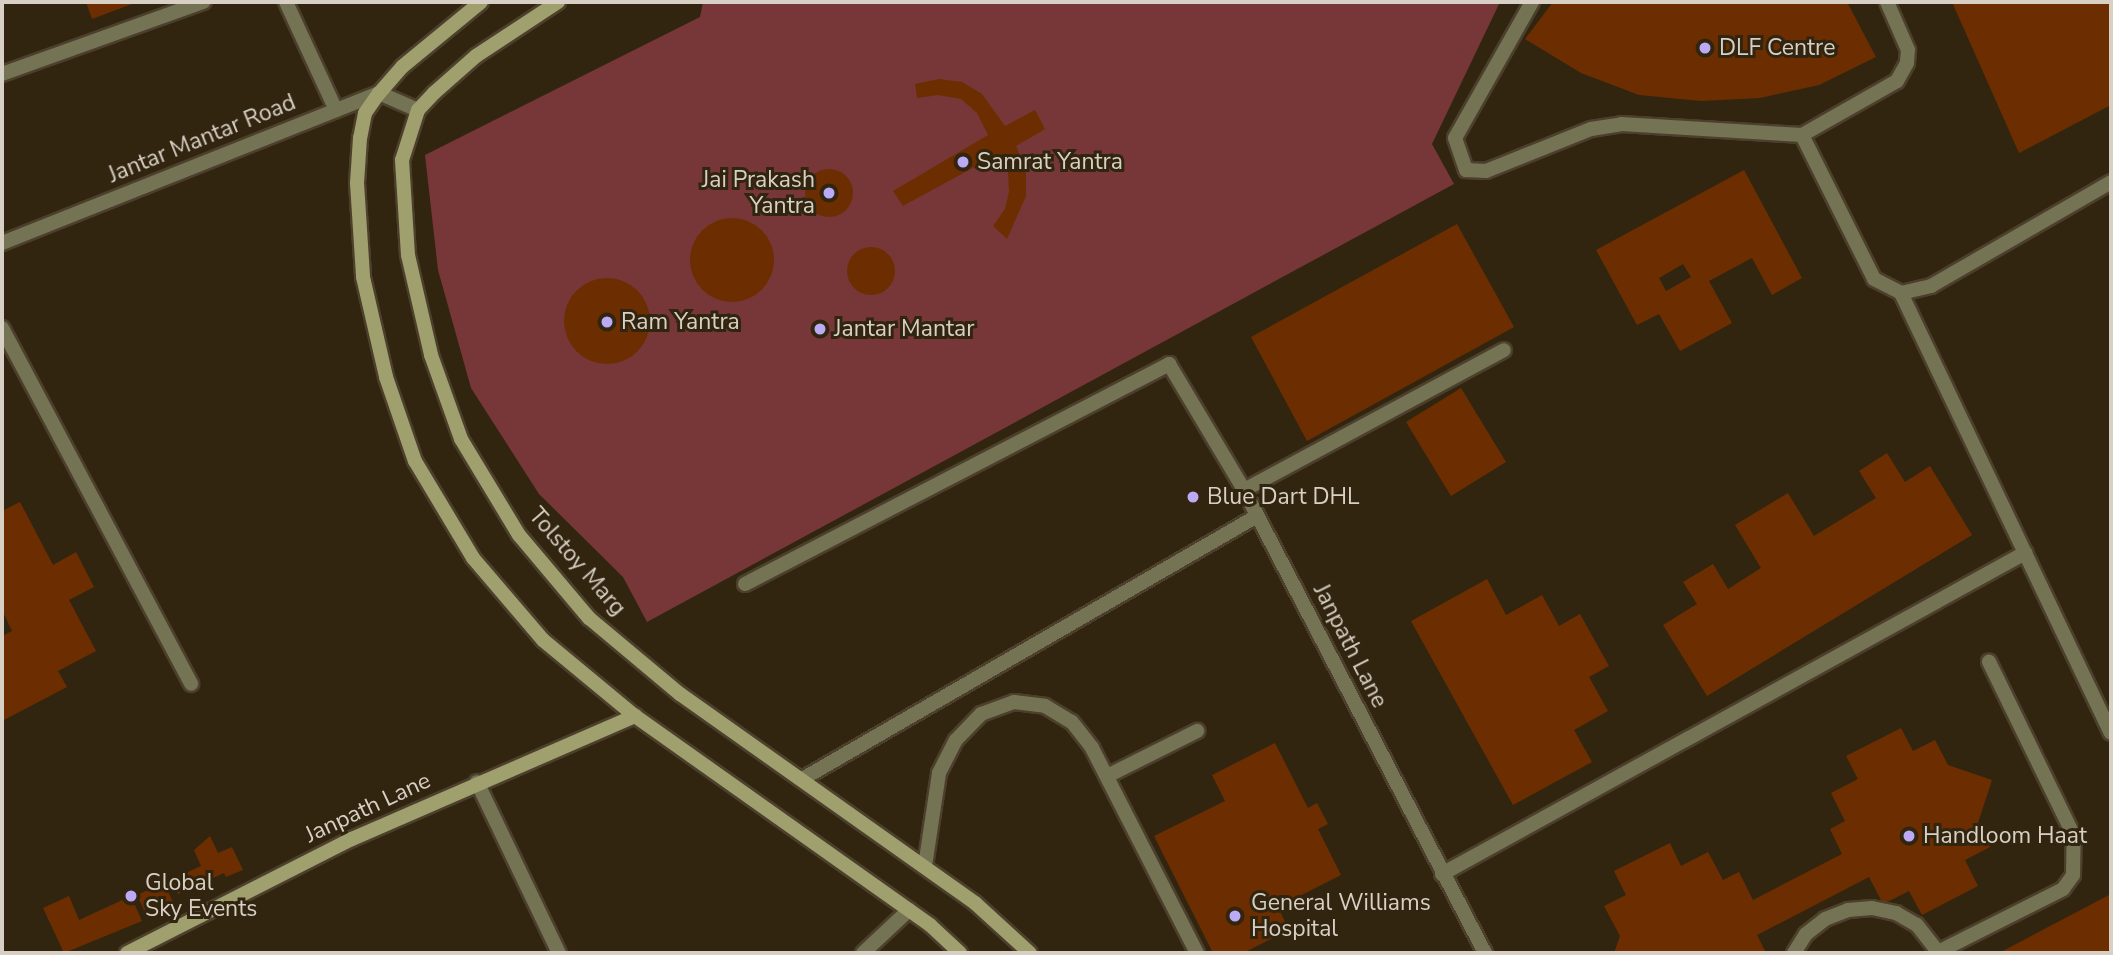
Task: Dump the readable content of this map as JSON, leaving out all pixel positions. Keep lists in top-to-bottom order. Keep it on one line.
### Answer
{"streets":{"main road":["Tolstoy Marg","Janpath Lane"],"street":["Jantar Mantar Road"]},"places":["DLF Centre","Samrat Yantra","Jai Prakash Yantra","Ram Yantra","Jantar Mantar","Blue Dart DHL","Handloom Haat","Global Sky Events","General Williams Hospital"]}
